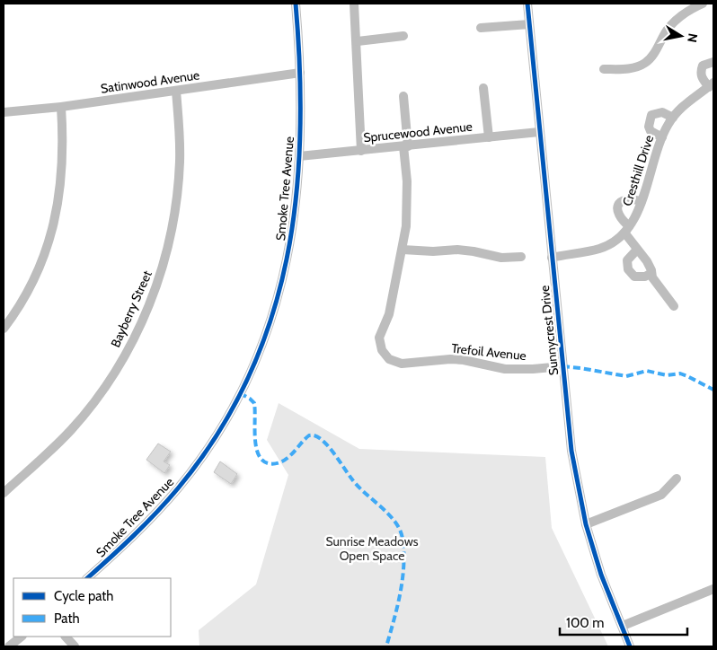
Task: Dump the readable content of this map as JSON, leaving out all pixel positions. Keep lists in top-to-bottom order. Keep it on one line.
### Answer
{"streets":{"street":["Satinwood Avenue","Sprucewood Avenue","Cresthill Drive","Smoke Tree Avenue","Bayberry Street","Sunnycrest Drive","Trefoil Avenue"]},"crossings":[["Satinwood Avenue","Smoke Tree Avenue"],["Satinwood Avenue","Bayberry Street"],["Sprucewood Avenue","Smoke Tree Avenue"],["Sprucewood Avenue","Sunnycrest Drive"],["Cresthill Drive","Sunnycrest Drive"],["Sunnycrest Drive","Trefoil Avenue"]],"parks":["Sunrise Meadows Open Space"],"legend":["Cycle path","Path"],"scale_bar":"100 m","north":"right"}
